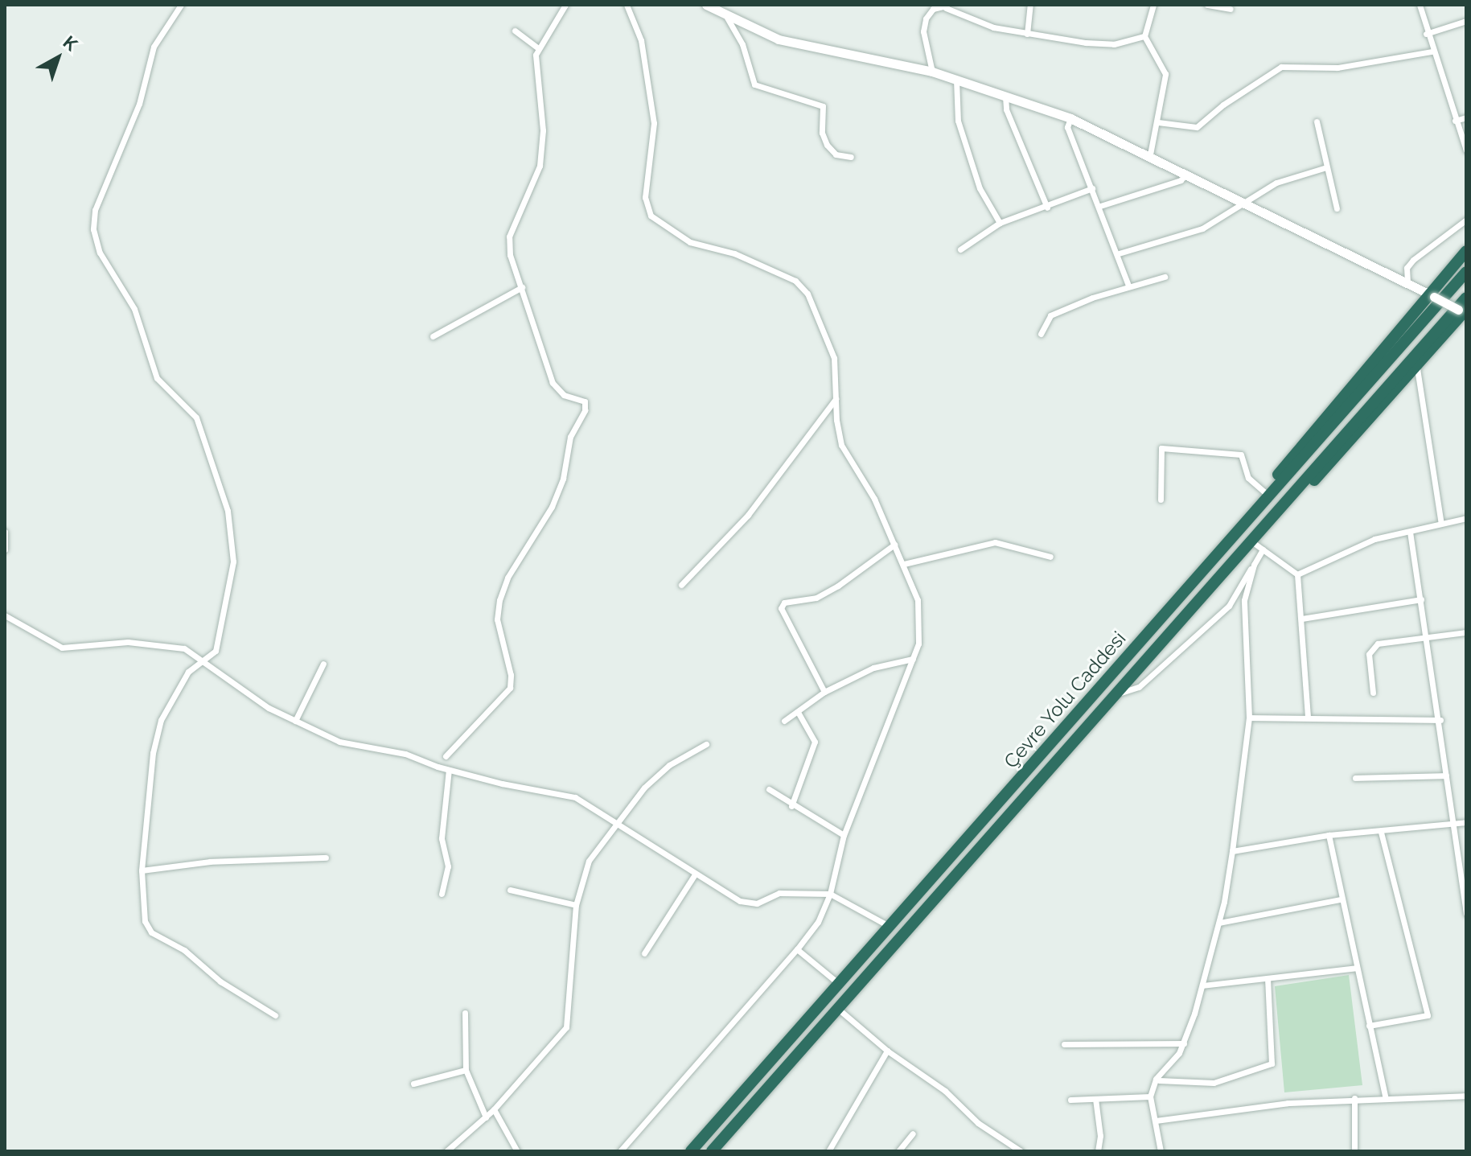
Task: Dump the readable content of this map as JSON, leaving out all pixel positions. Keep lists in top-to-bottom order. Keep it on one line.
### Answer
{"streets":{"highway":["Çevre Yolu Caddesi"]},"north":"top right"}
